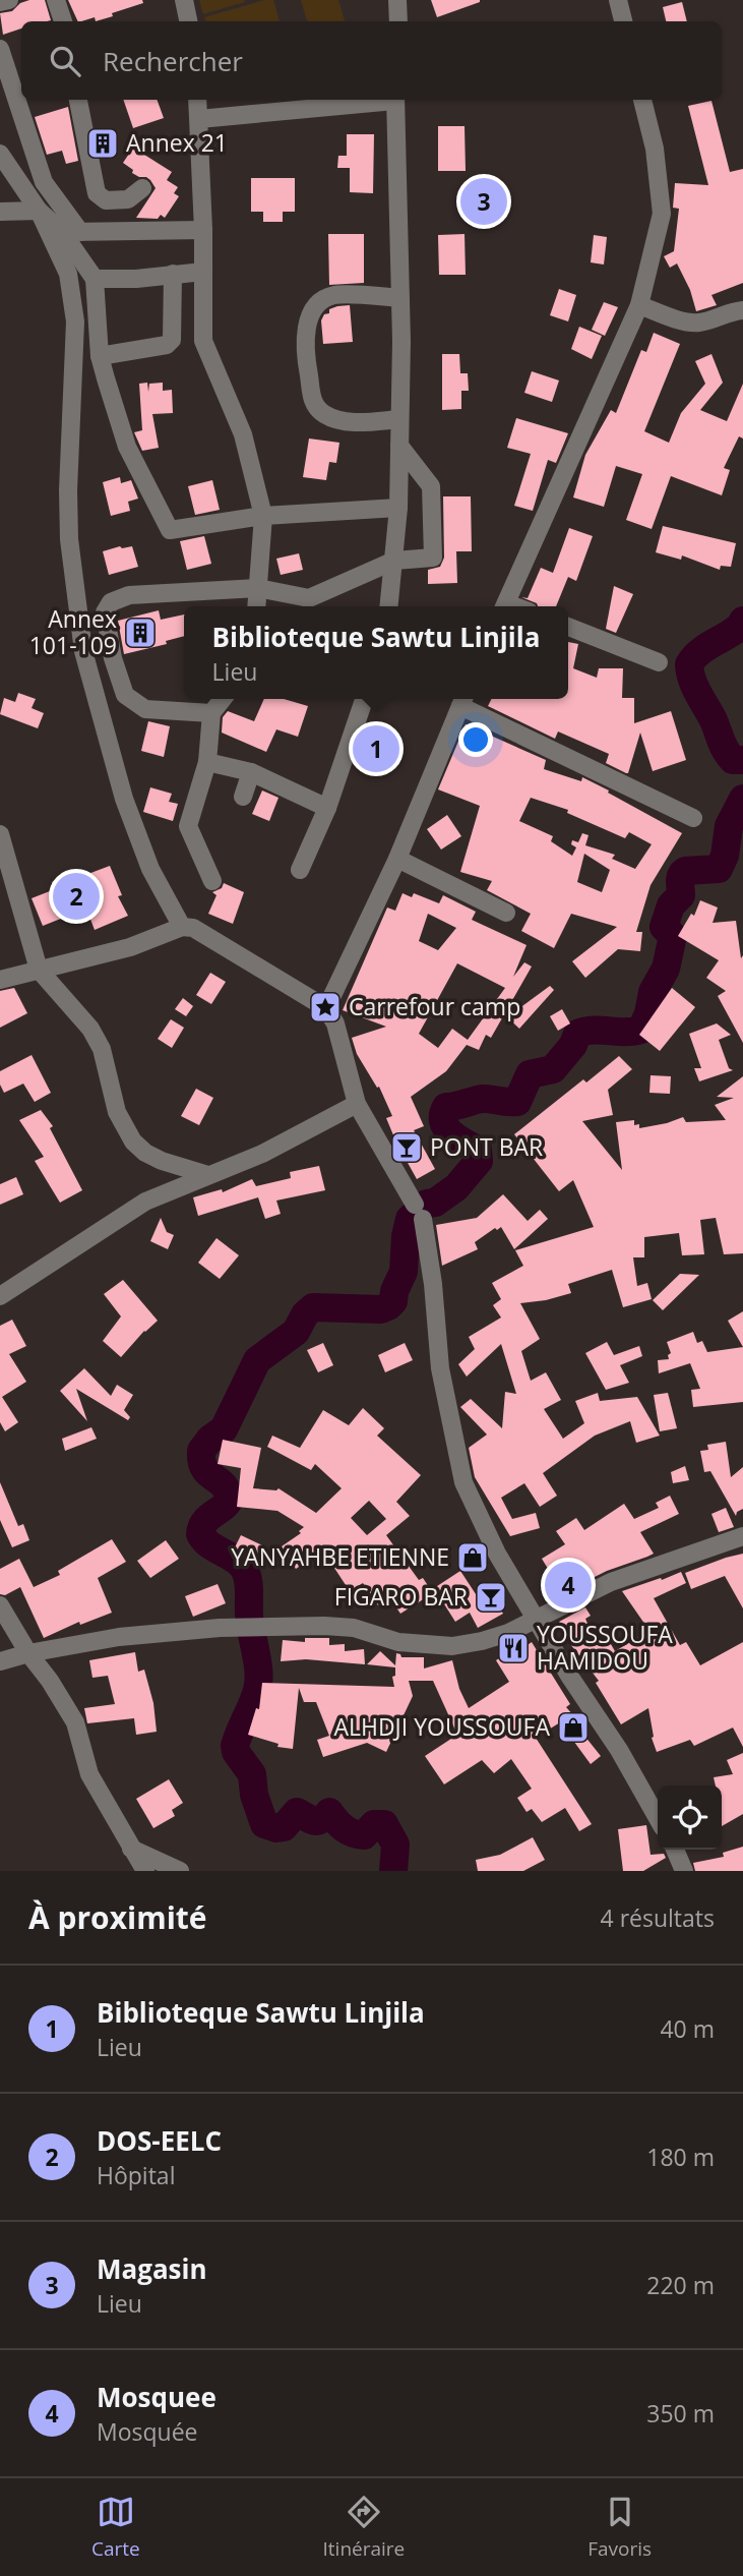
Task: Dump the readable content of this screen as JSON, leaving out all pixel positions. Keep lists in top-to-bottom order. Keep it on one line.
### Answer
{"places":{"building":["Annex 21","Annex 101-109"],"place":["Carrefour camp"],"bar":["PONT BAR","FIGARO BAR"],"shop":["YANYAHBE ETIENNE","ALHDJI YOUSSOUFA"],"restaurant":["YOUSSOUFA HAMIDOU"]},"page":{"search":"Rechercher","pins":["3","1","2","4"],"popup":["Biblioteque Sawtu Linjila","Lieu"],"heading":["À proximité","4 résultats"],"list":[{"mark":"1","name":"Biblioteque Sawtu Linjila","note":"Lieu","value":"40 m"},{"mark":"2","name":"DOS-EELC","note":"Hôpital","value":"180 m"},{"mark":"3","name":"Magasin","note":"Lieu","value":"220 m"},{"mark":"4","name":"Mosquee","note":"Mosquée","value":"350 m"}],"nav":["Carte","Itinéraire","Favoris"]}}
